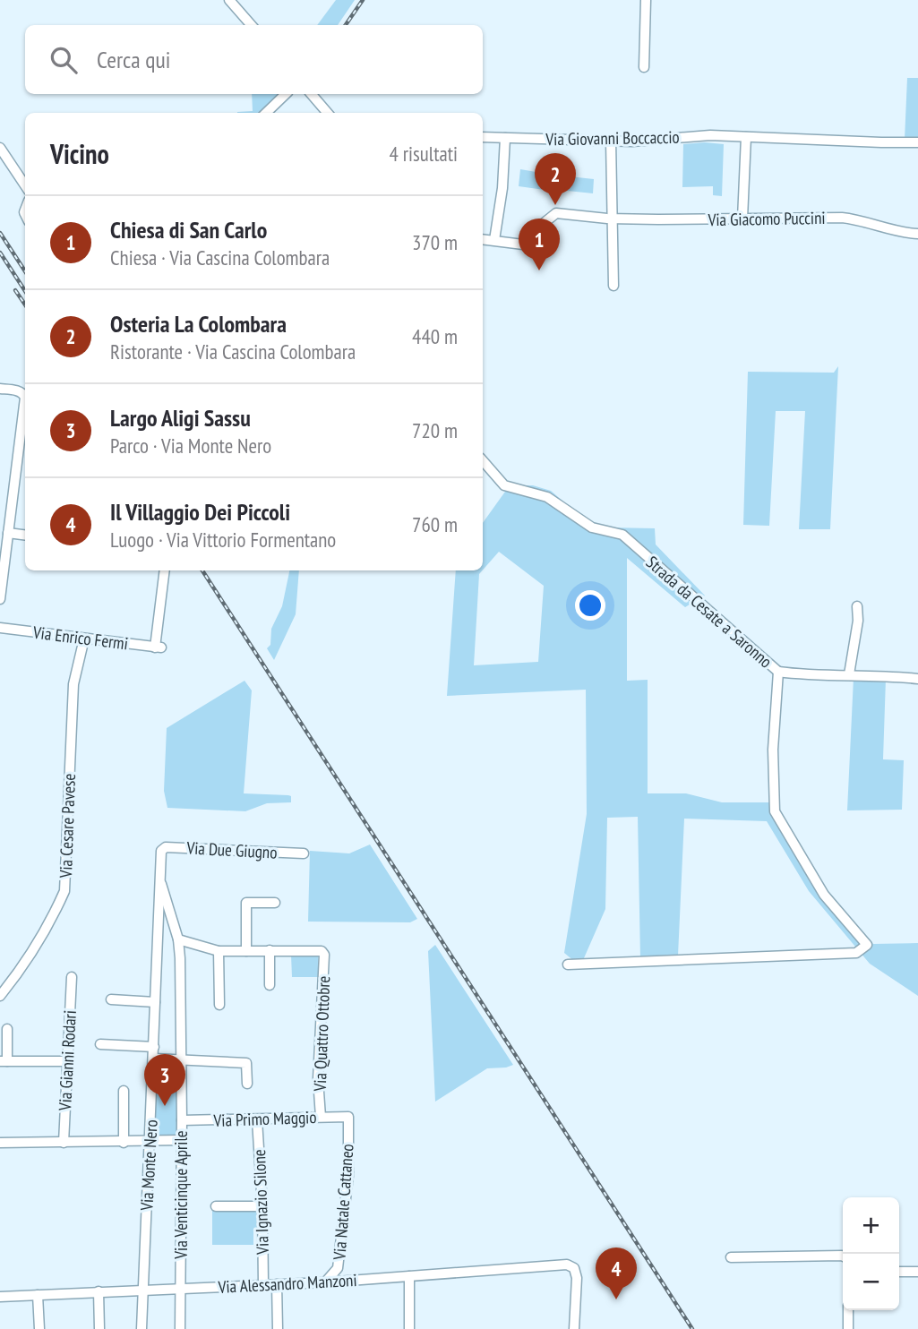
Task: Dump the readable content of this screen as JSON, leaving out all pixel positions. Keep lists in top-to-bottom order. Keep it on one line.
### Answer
{"streets":{"street":["Via Giovanni Boccaccio","Via Giacomo Puccini","Strada da Cesate a Saronno","Via Enrico Fermi","Via Cesare Pavese","Via Due Giugno","Via Quattro Ottobre","Via Gianni Rodari","Via Primo Maggio","Via Monte Nero","Via Venticinque Aprile","Via Ignazio Silone","Via Natale Cattaneo","Via Alessandro Manzoni"]},"crossings":[["Via Enrico Fermi","Via Cesare Pavese"],["Via Due Giugno","Via Monte Nero"],["Via Quattro Ottobre","Via Primo Maggio"],["Via Primo Maggio","Via Venticinque Aprile"],["Via Primo Maggio","Via Ignazio Silone"],["Via Primo Maggio","Via Natale Cattaneo"],["Via Monte Nero","Via Venticinque Aprile"],["Via Monte Nero","Via Alessandro Manzoni"],["Via Venticinque Aprile","Via Alessandro Manzoni"],["Via Ignazio Silone","Via Alessandro Manzoni"],["Via Natale Cattaneo","Via Alessandro Manzoni"]],"page":{"search":"Cerca qui","heading":["Vicino","4 risultati"],"pins":["2","1","3","4"],"list":[{"mark":"1","name":"Chiesa di San Carlo","note":"Chiesa · Via Cascina Colombara","value":"370 m"},{"mark":"2","name":"Osteria La Colombara","note":"Ristorante · Via Cascina Colombara","value":"440 m"},{"mark":"3","name":"Largo Aligi Sassu","note":"Parco · Via Monte Nero","value":"720 m"},{"mark":"4","name":"Il Villaggio Dei Piccoli","note":"Luogo · Via Vittorio Formentano","value":"760 m"}],"map_buttons":["+","−"]}}
